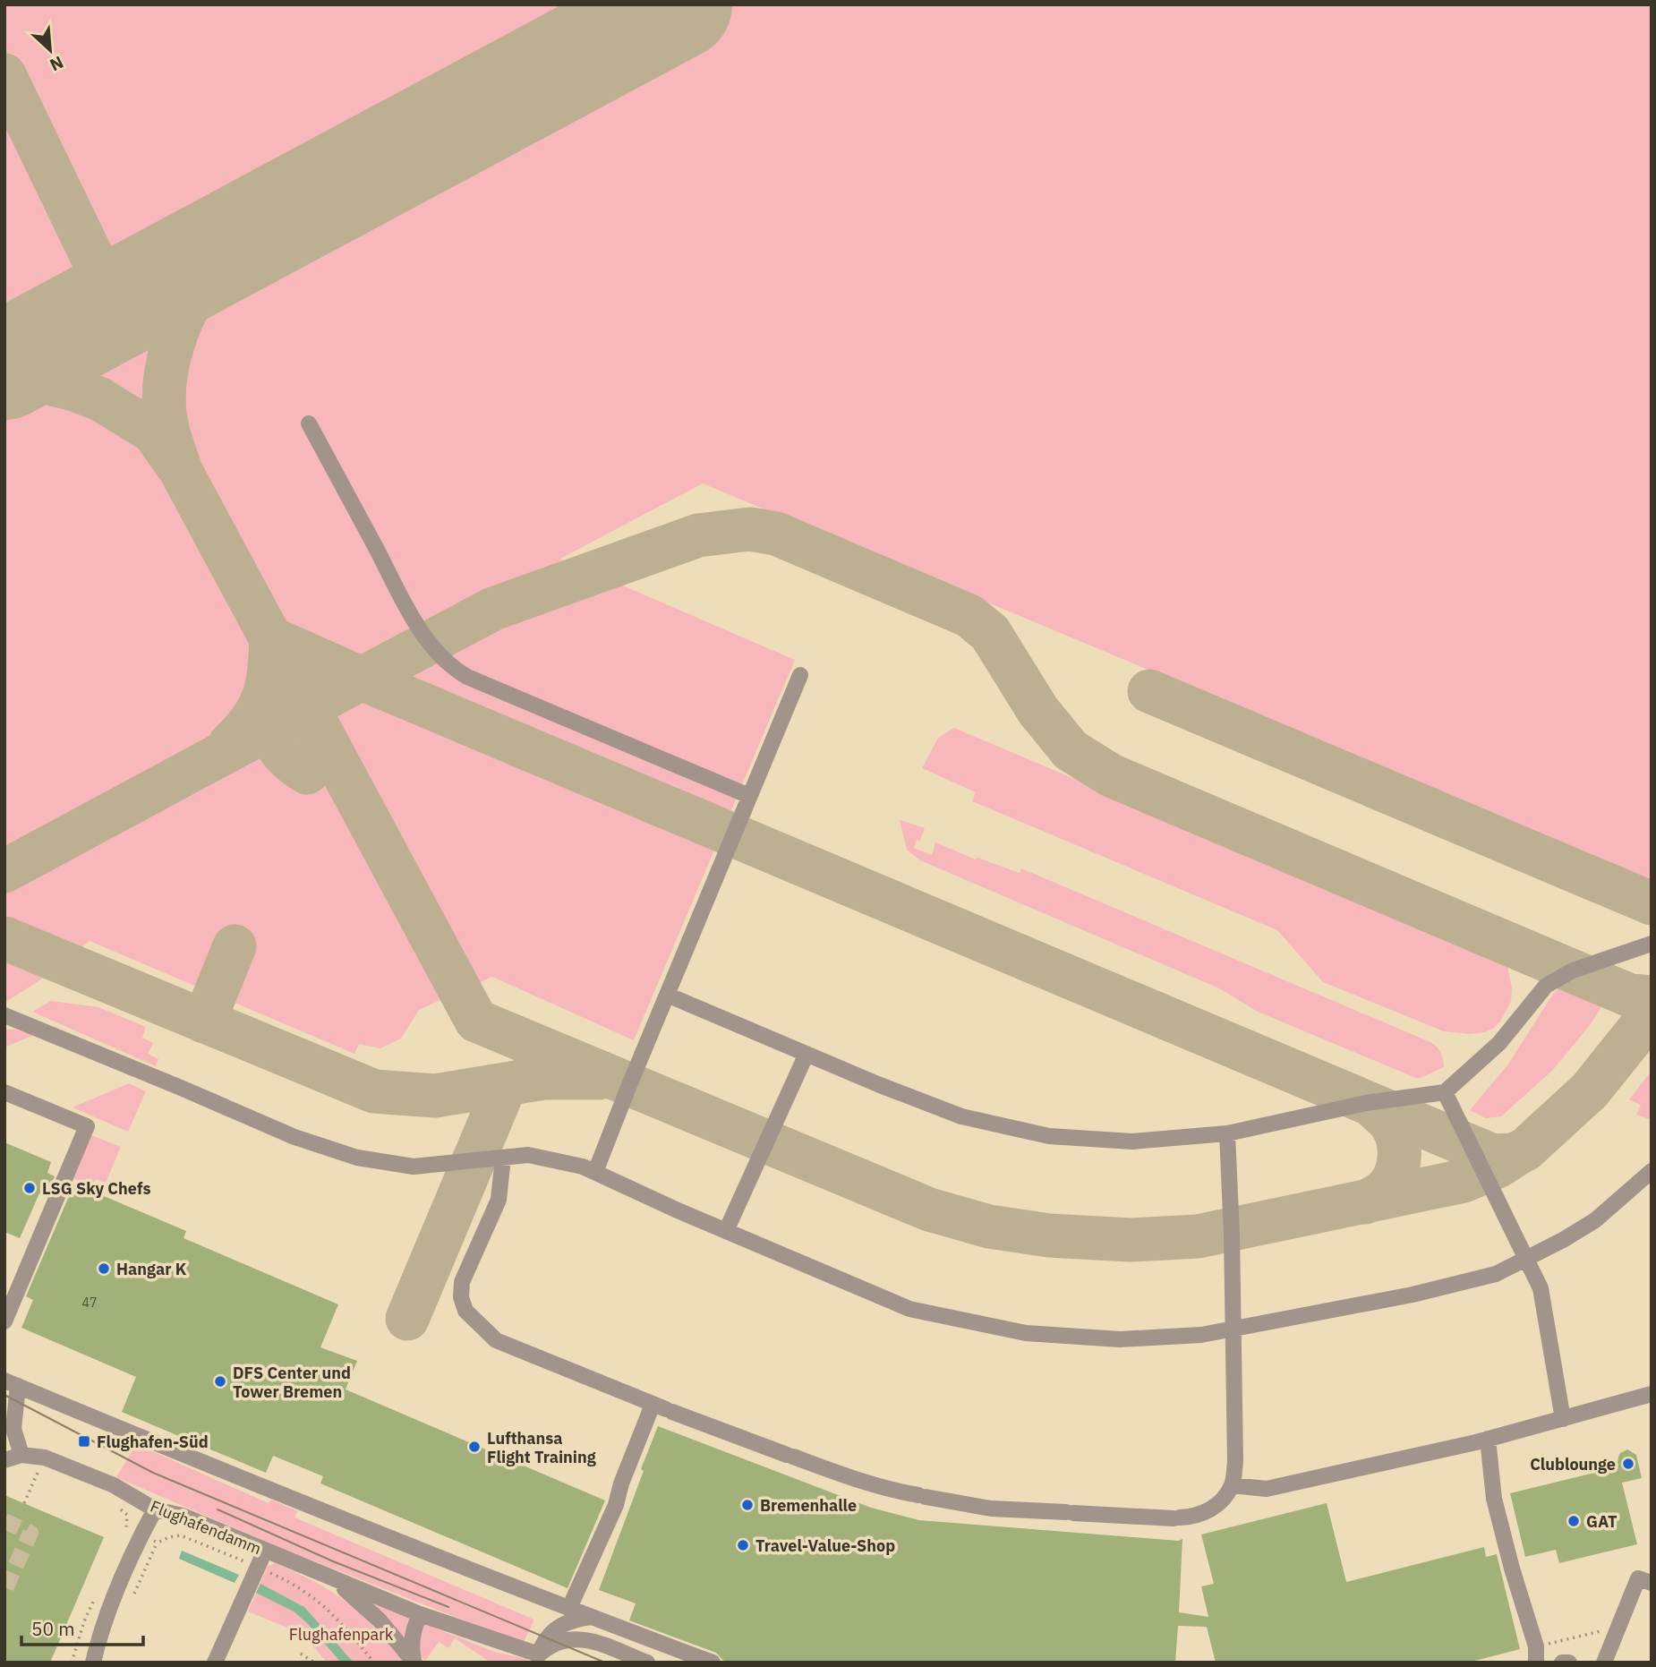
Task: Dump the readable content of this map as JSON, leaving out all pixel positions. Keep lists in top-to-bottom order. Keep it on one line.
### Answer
{"streets":{"street":["Flughafendamm"]},"parks":["Flughafenpark"],"places":{"other":["LSG Sky Chefs","Hangar K","DFS Center und Tower Bremen","Lufthansa Flight Training","Clublounge","Bremenhalle","GAT","Travel-Value-Shop"],"transit":["Flughafen-Süd"]},"house_numbers":["47"],"scale_bar":"50 m","north":"bottom right"}
